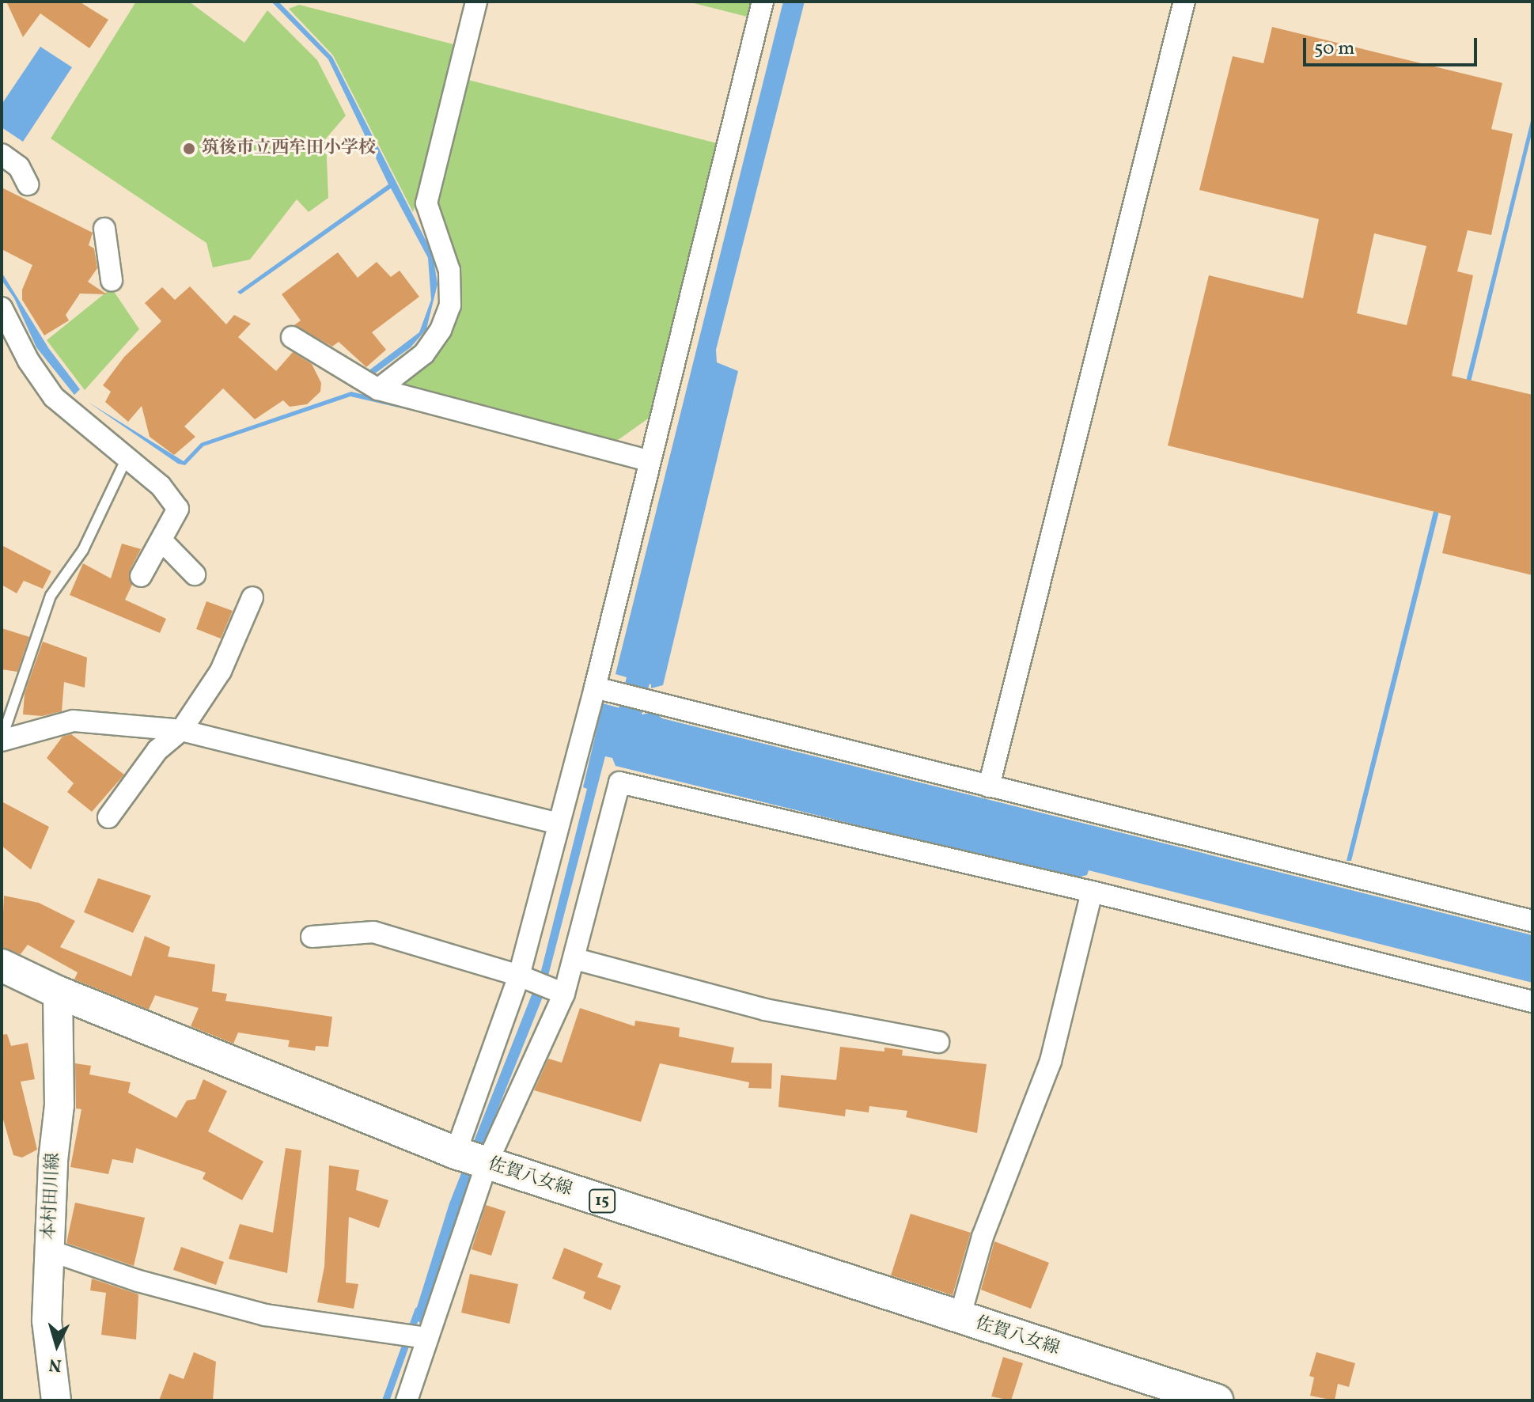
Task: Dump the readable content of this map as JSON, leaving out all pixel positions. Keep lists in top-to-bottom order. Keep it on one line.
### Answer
{"streets":{"main road":["佐賀八女線","本村田川線","15"]},"crossings":[["佐賀八女線","本村田川線"]],"places":["筑後市立西牟田小学校"],"scale_bar":"50 m","north":"bottom"}
